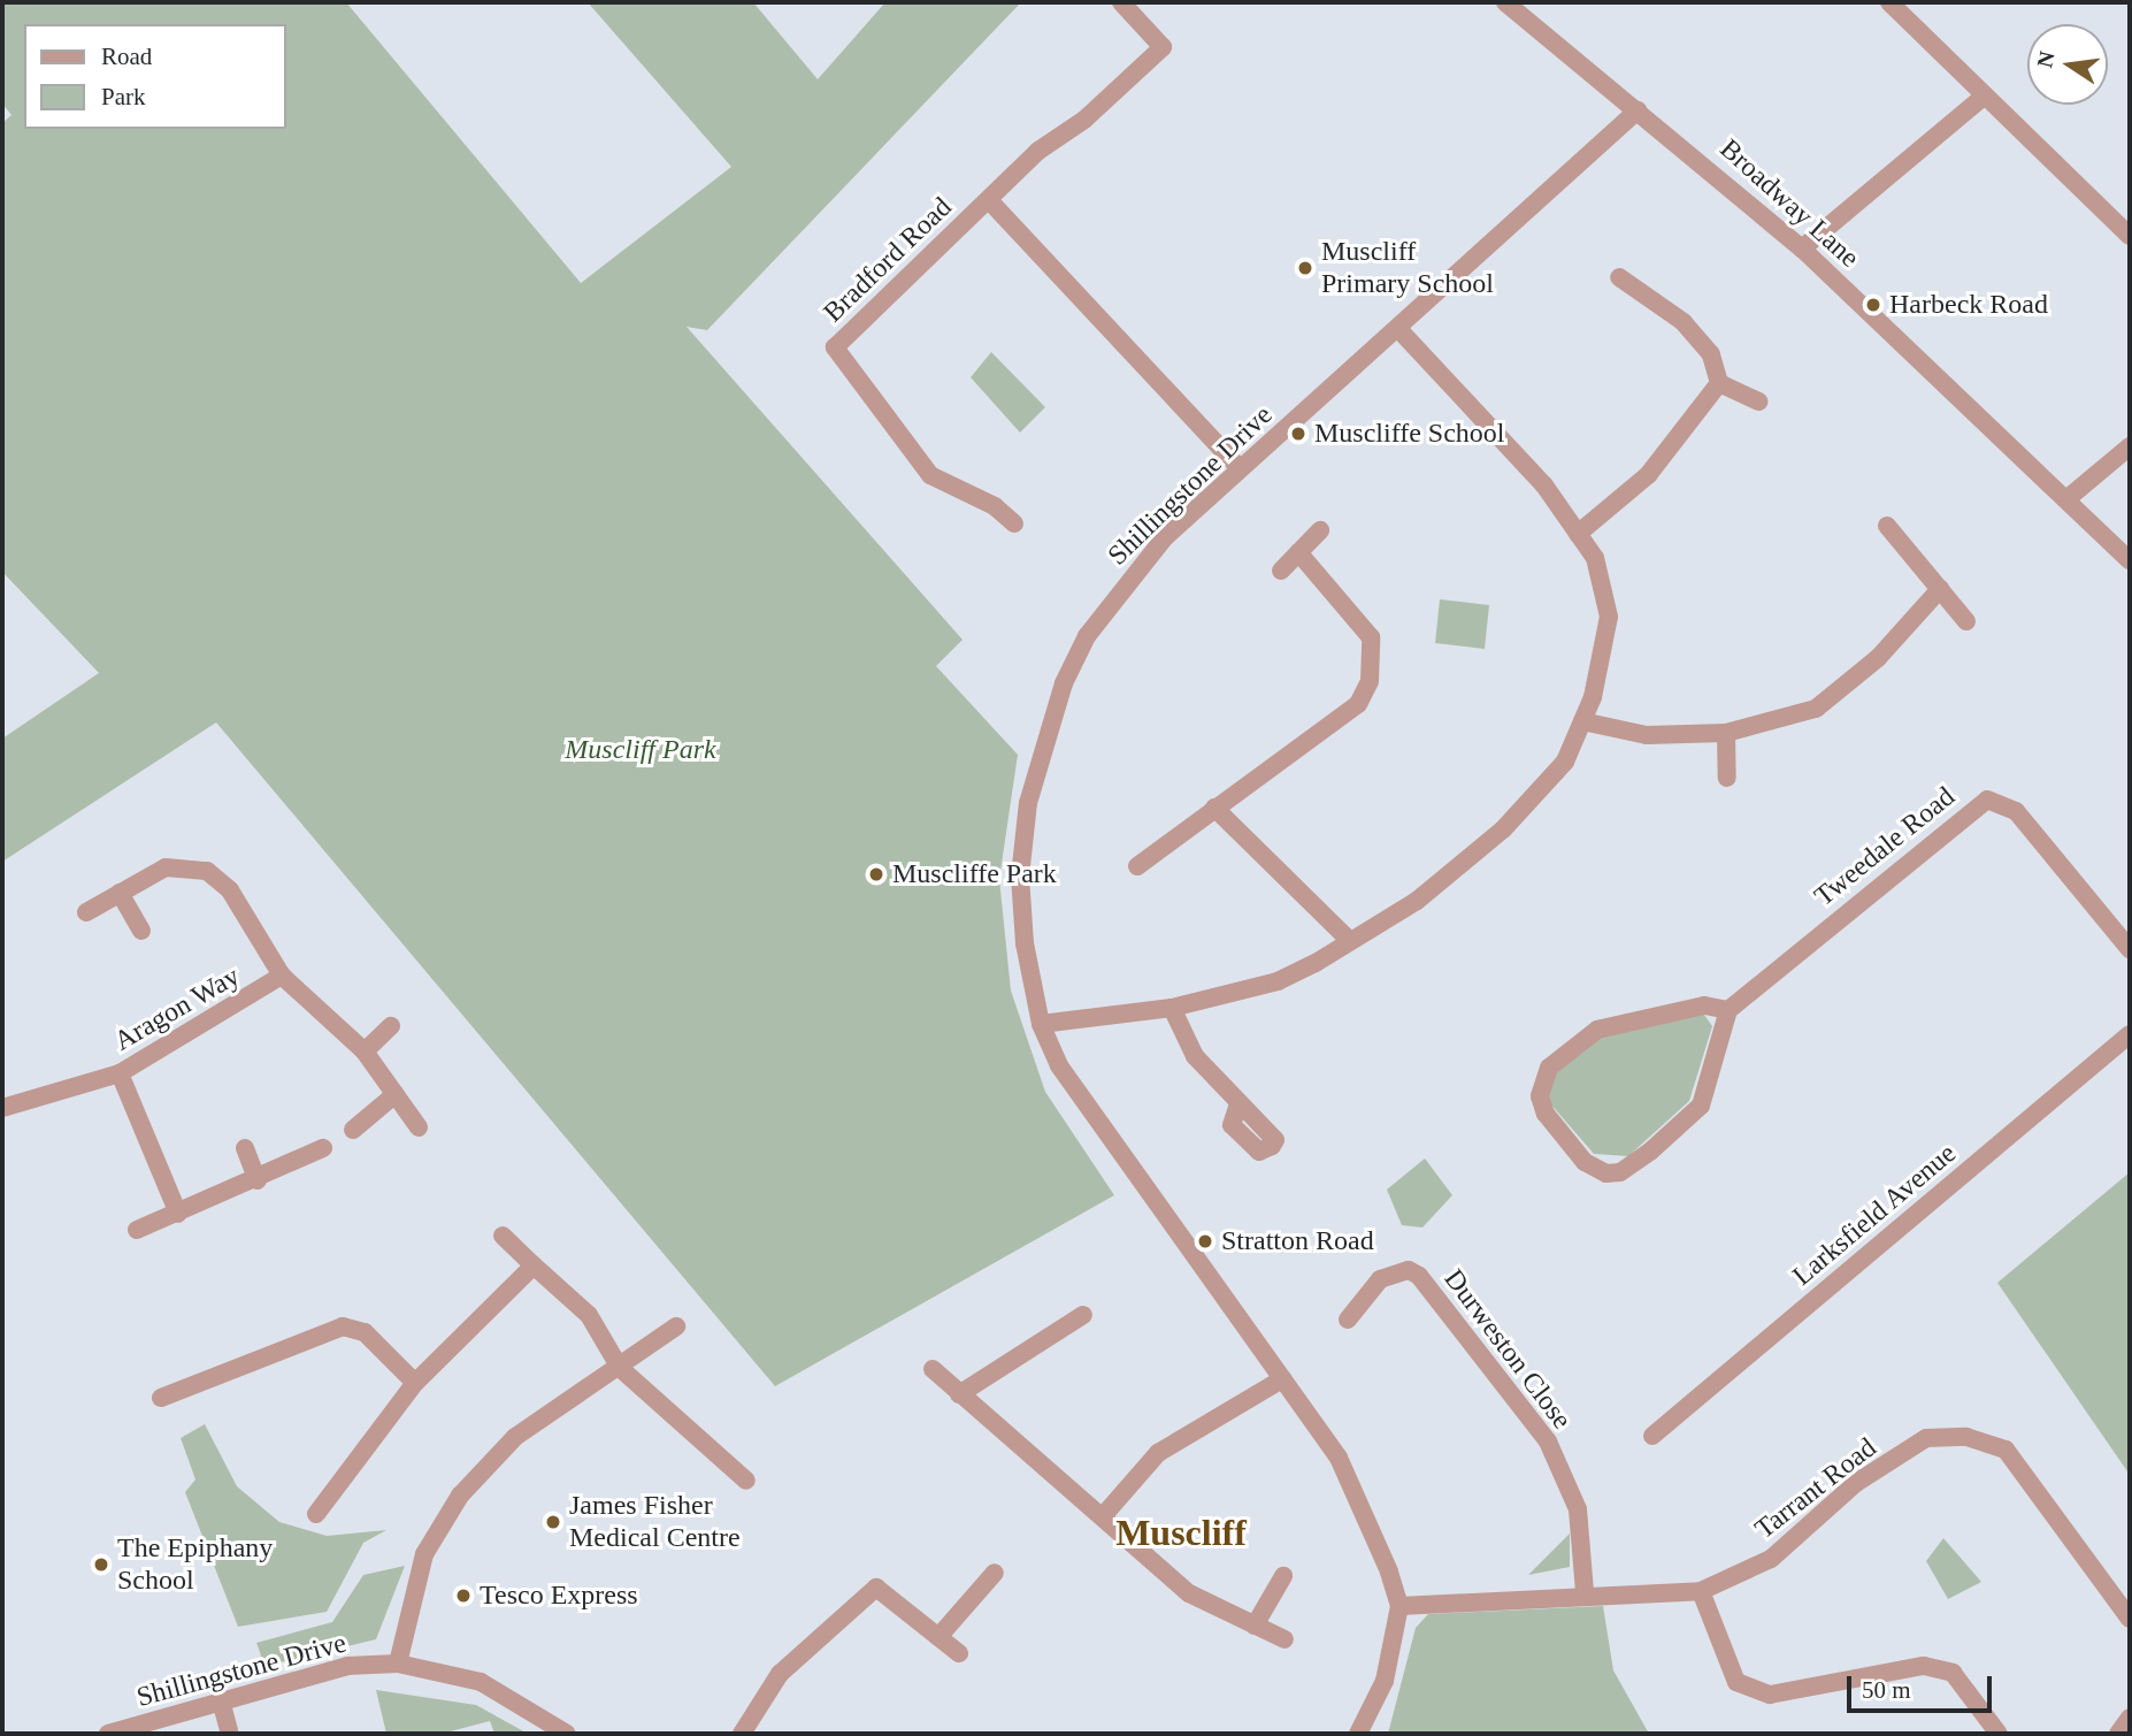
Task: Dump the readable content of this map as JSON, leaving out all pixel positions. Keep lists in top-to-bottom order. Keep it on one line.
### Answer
{"streets":{"street":["Broadway Lane","Bradford Road","Shillingstone Drive","Tweedale Road","Aragon Way","Larksfield Avenue","Durweston Close","Tarrant Road"]},"crossings":[["Broadway Lane","Shillingstone Drive"],["Bradford Road","Shillingstone Drive"],["Shillingstone Drive","Tarrant Road"],["Durweston Close","Tarrant Road"]],"districts":["Muscliff"],"parks":["Muscliff Park"],"places":["Muscliff Primary School","Harbeck Road","Muscliffe School","Muscliffe Park","Stratton Road","James Fisher Medical Centre","The Epiphany School","Tesco Express"],"legend":["Road","Park"],"scale_bar":"50 m","north":"left"}
